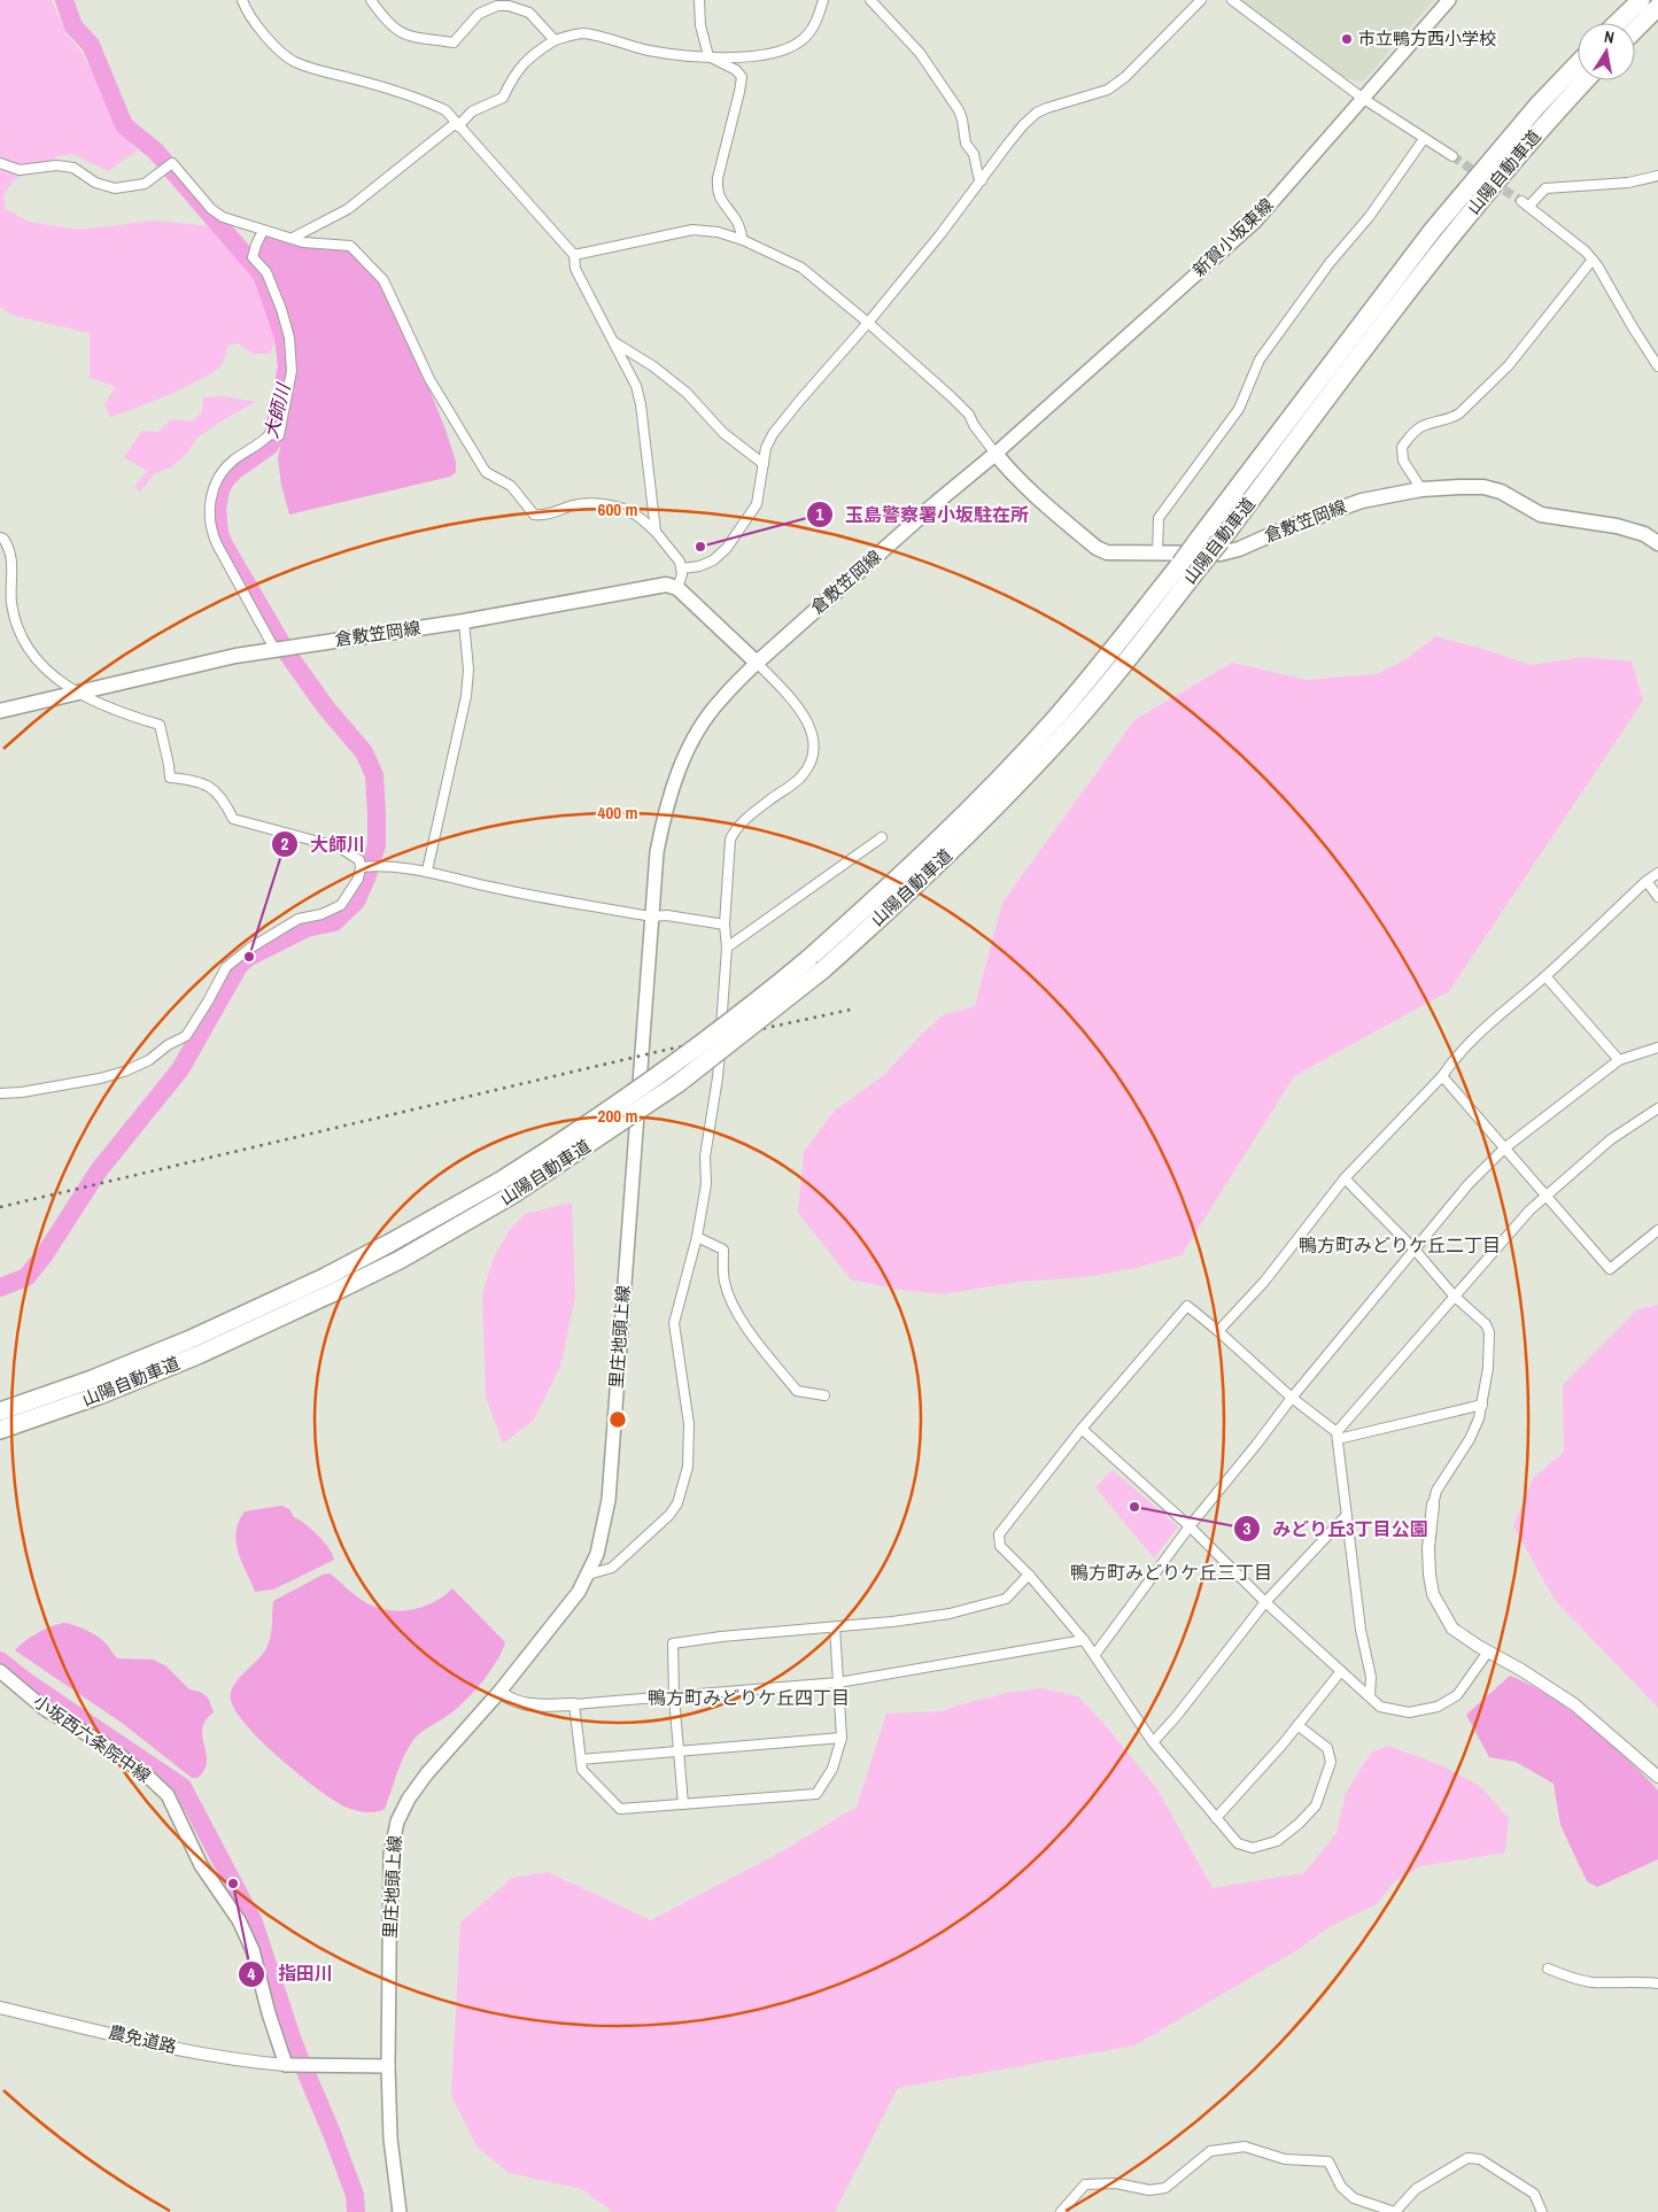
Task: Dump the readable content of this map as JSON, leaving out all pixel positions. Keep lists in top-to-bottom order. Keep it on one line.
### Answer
{"streets":{"highway":["山陽自動車道"],"main road":["新賀小坂東線","倉敷笠岡線","里庄地頭上線","小坂西六条院中線"],"street":["農免道路"]},"crossings":[["新賀小坂東線","倉敷笠岡線"],["倉敷笠岡線","里庄地頭上線"],["小坂西六条院中線","農免道路"]],"districts":["鴨方町みどりケ丘二丁目","鴨方町みどりケ丘三丁目","鴨方町みどりケ丘四丁目"],"water":["大師川"],"places":["市立鴨方西小学校","玉島警察署小坂駐在所","大師川","みどり丘3丁目公園","指田川"],"north":"top","rings":["600 m","400 m","200 m"]}
